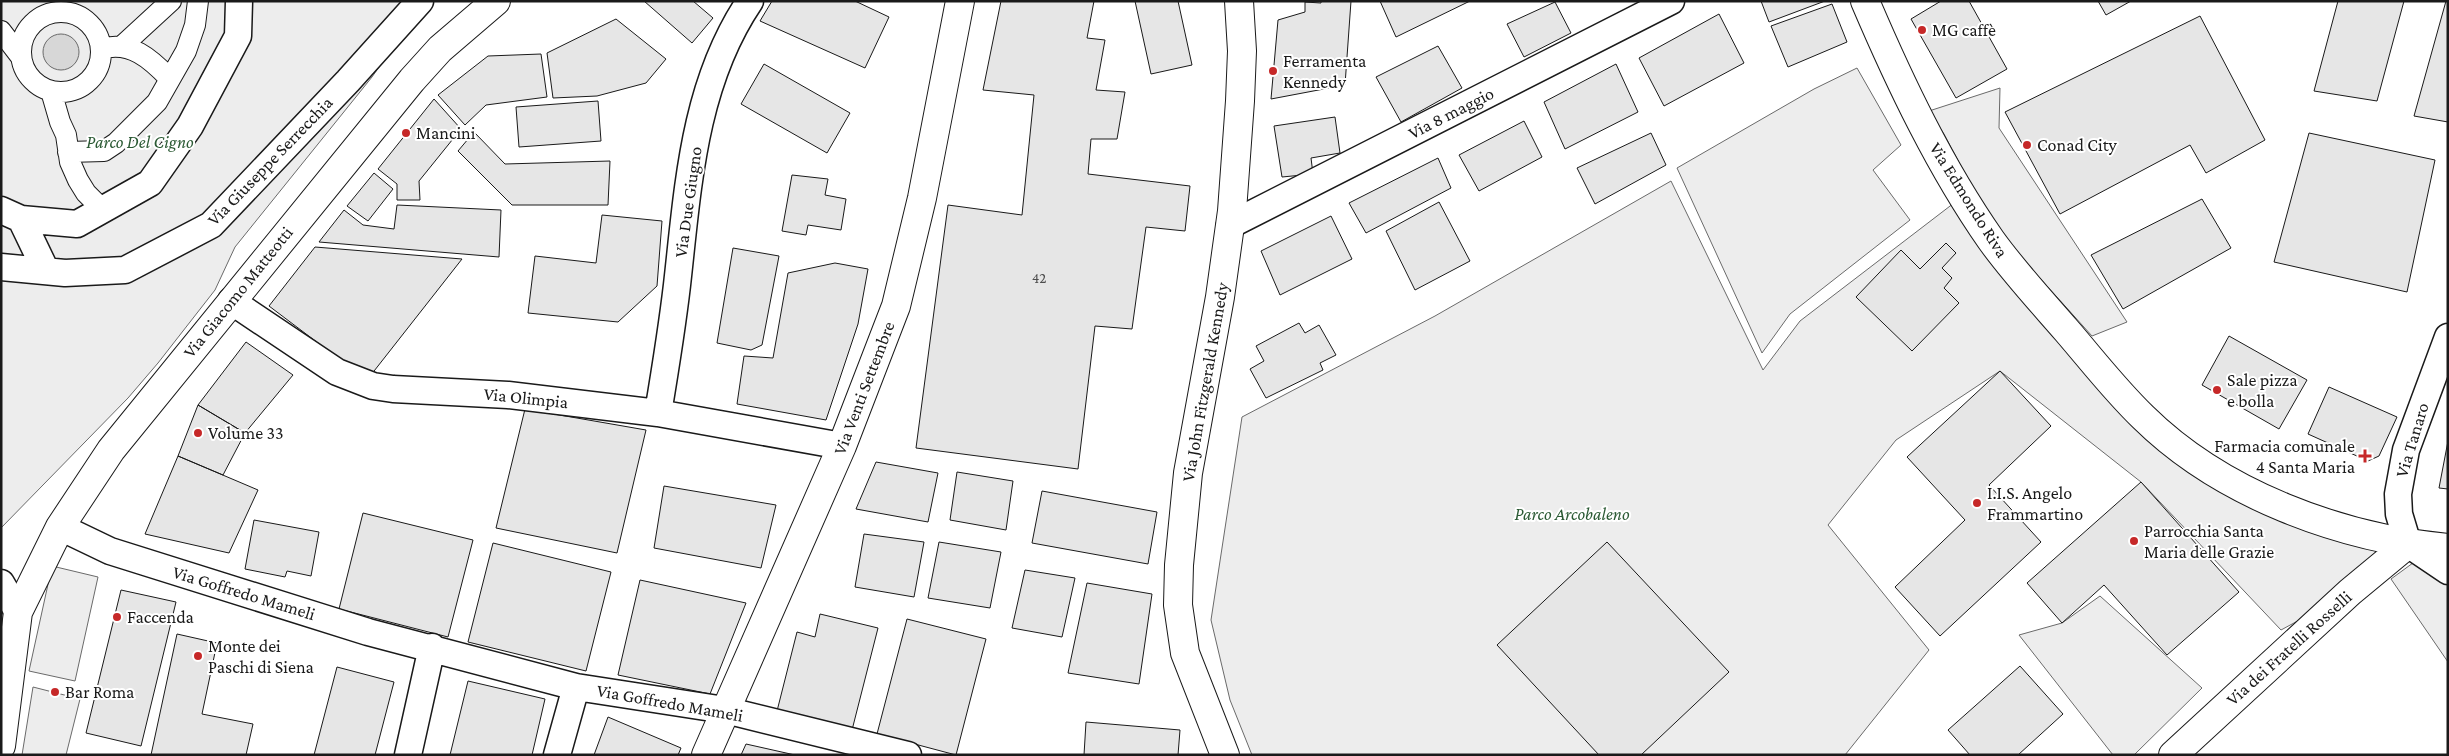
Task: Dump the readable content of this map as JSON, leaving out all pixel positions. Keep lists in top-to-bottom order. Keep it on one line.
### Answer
{"streets":{"street":["Via 8 maggio","Via Giuseppe Serrecchia","Via Edmondo Riva","Via Due Giugno","Via Giacomo Matteotti","Via John Fitzgerald Kennedy","Via Venti Settembre","Via Olimpia","Via Tanaro","Via Goffredo Mameli","Via dei Fratelli Rosselli"]},"crossings":[["Via 8 maggio","Via John Fitzgerald Kennedy"],["Via Edmondo Riva","Via Tanaro"],["Via Edmondo Riva","Via dei Fratelli Rosselli"],["Via Due Giugno","Via Olimpia"],["Via Giacomo Matteotti","Via Olimpia"],["Via Giacomo Matteotti","Via Goffredo Mameli"],["Via Venti Settembre","Via Olimpia"],["Via Venti Settembre","Via Goffredo Mameli"],["Via Tanaro","Via dei Fratelli Rosselli"]],"parks":["Parco Del Cigno","Parco Arcobaleno"],"places":{"other":["MG caffè","Ferramenta Kennedy","Mancini","Conad City","Sale pizza e bolla","Volume 33","I.I.S. Angelo Frammartino","Parrocchia Santa Maria delle Grazie","Faccenda","Monte dei Paschi di Siena","Bar Roma"],"health":["Farmacia comunale 4 Santa Maria"]},"house_numbers":["42"]}
